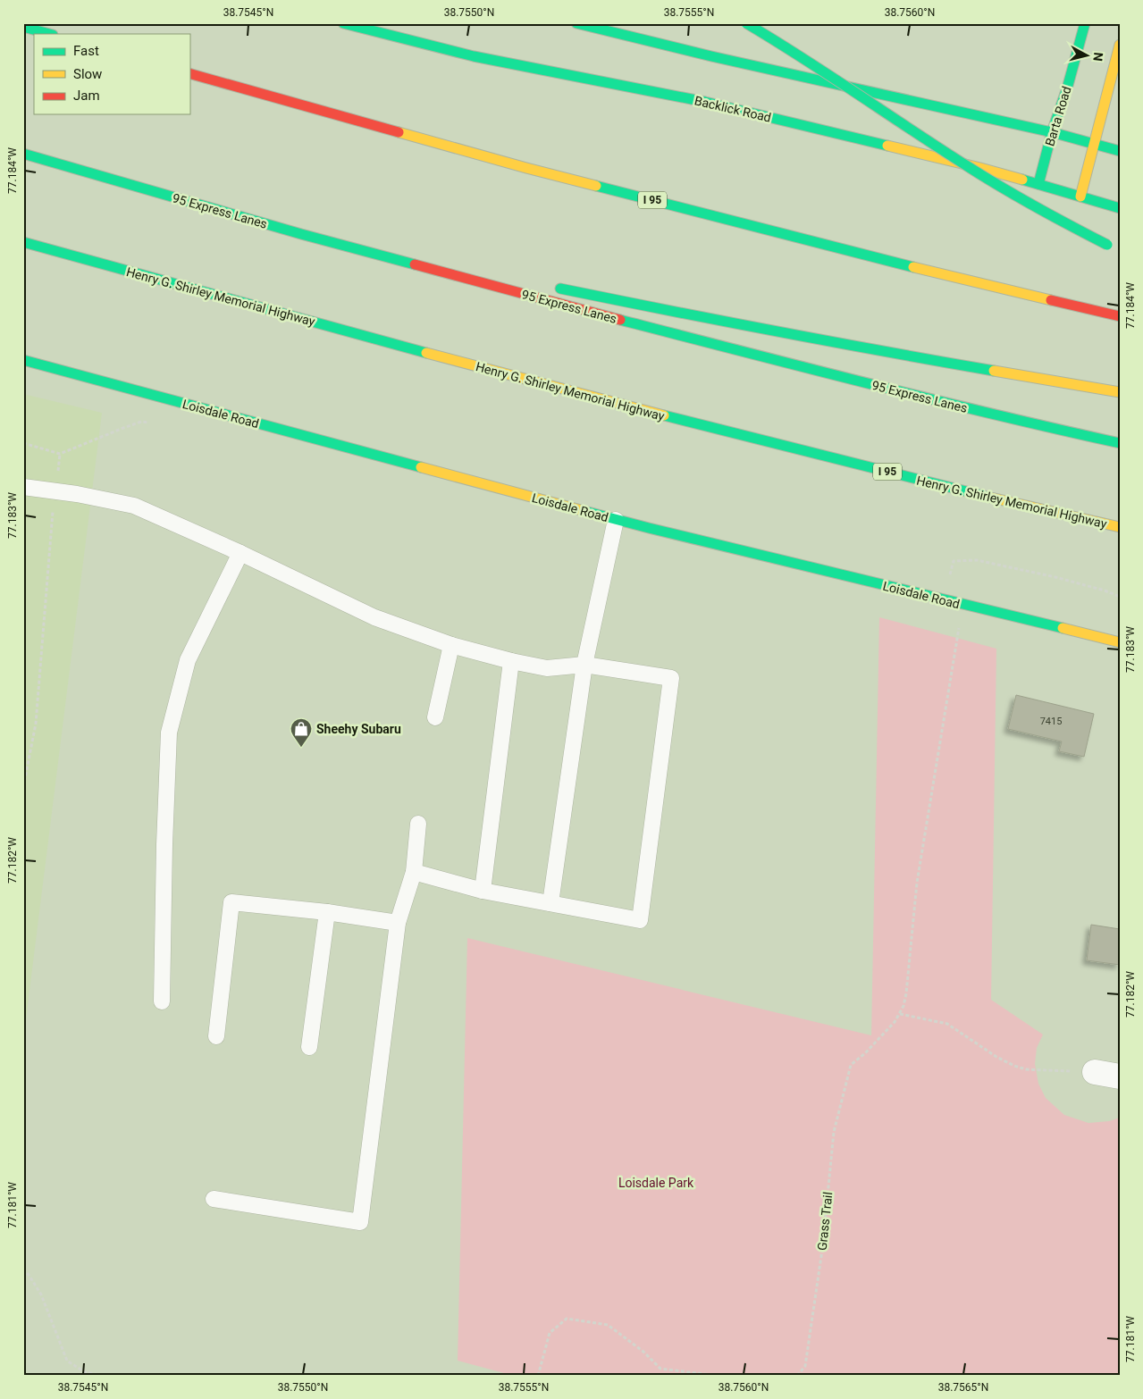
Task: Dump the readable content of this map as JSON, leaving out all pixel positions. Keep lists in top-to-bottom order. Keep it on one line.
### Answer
{"streets":{"main road":["Backlick Road","Barta Road","I 95","95 Express Lanes","Henry G. Shirley Memorial Highway","Loisdale Road"],"path":["Grass Trail"]},"crossings":[["Backlick Road","Barta Road"]],"parks":["Loisdale Park"],"places":{"shop":["Sheehy Subaru"]},"house_numbers":["7415"],"legend":["Fast","Slow","Jam"],"north":"right","coordinates":["38.7545°N","38.7550°N","38.7555°N","38.7560°N","77.184°W","77.183°W","77.182°W","77.181°W","38.7565°N"]}
